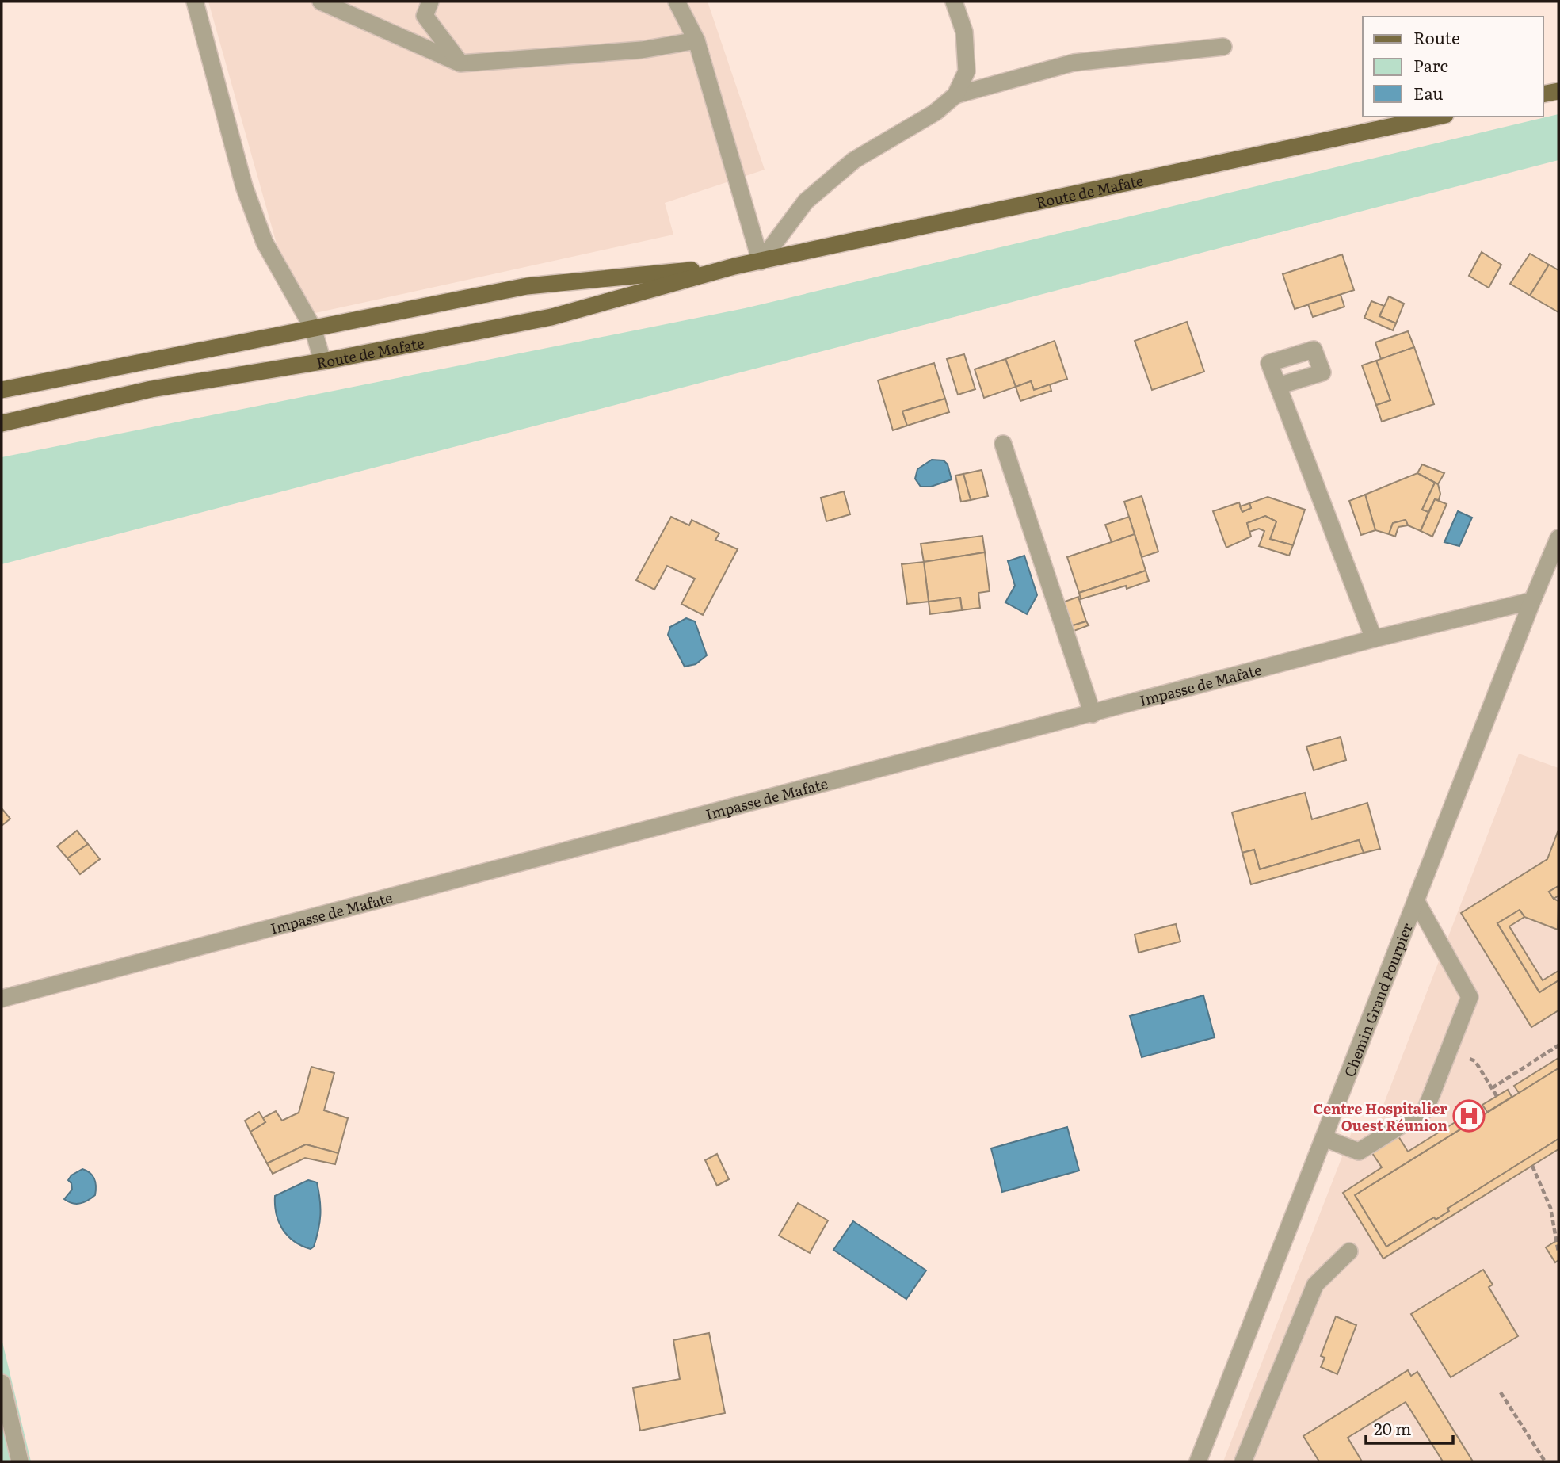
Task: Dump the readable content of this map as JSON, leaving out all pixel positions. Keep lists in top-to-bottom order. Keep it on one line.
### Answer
{"streets":{"main road":["Route de Mafate"],"street":["Impasse de Mafate","Chemin Grand Pourpier"]},"crossings":[["Impasse de Mafate","Chemin Grand Pourpier"]],"places":{"hospital":["Centre Hospitalier Ouest Réunion"]},"legend":["Route","Parc","Eau"],"scale_bar":"20 m"}
